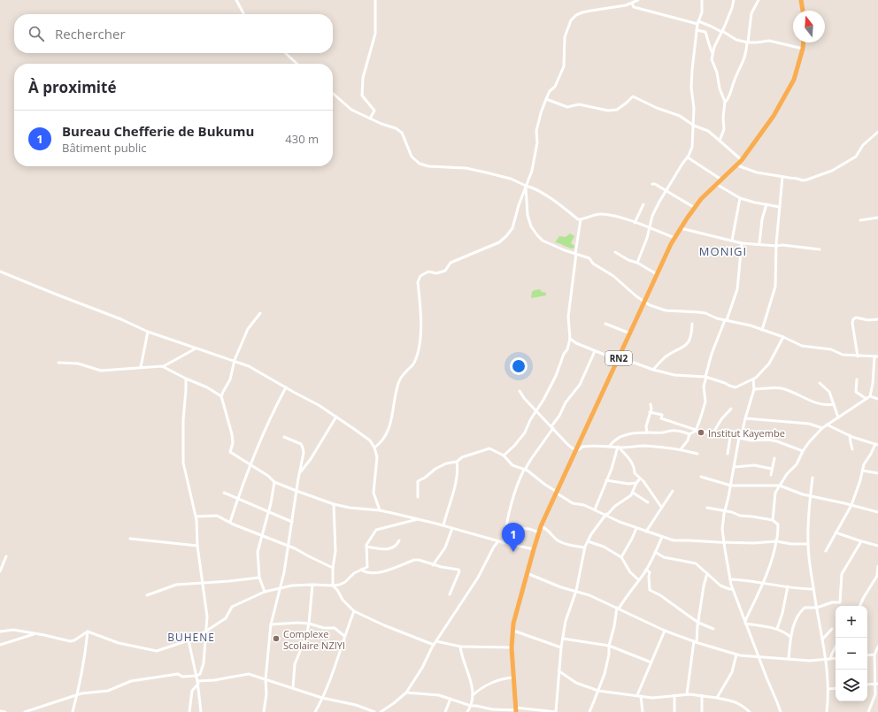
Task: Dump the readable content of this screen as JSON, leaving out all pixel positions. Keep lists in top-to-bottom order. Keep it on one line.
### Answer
{"streets":{"highway":["RN2"]},"districts":["MONIGI","BUHENE"],"places":["Institut Kayembe","Complexe Scolaire NZIYI"],"north":"top","page":{"search":"Rechercher","heading":"À proximité","list":[{"mark":"1","name":"Bureau Chefferie de Bukumu","note":"Bâtiment public","value":"430 m"}],"pins":"1","map_buttons":["+","−"]}}
